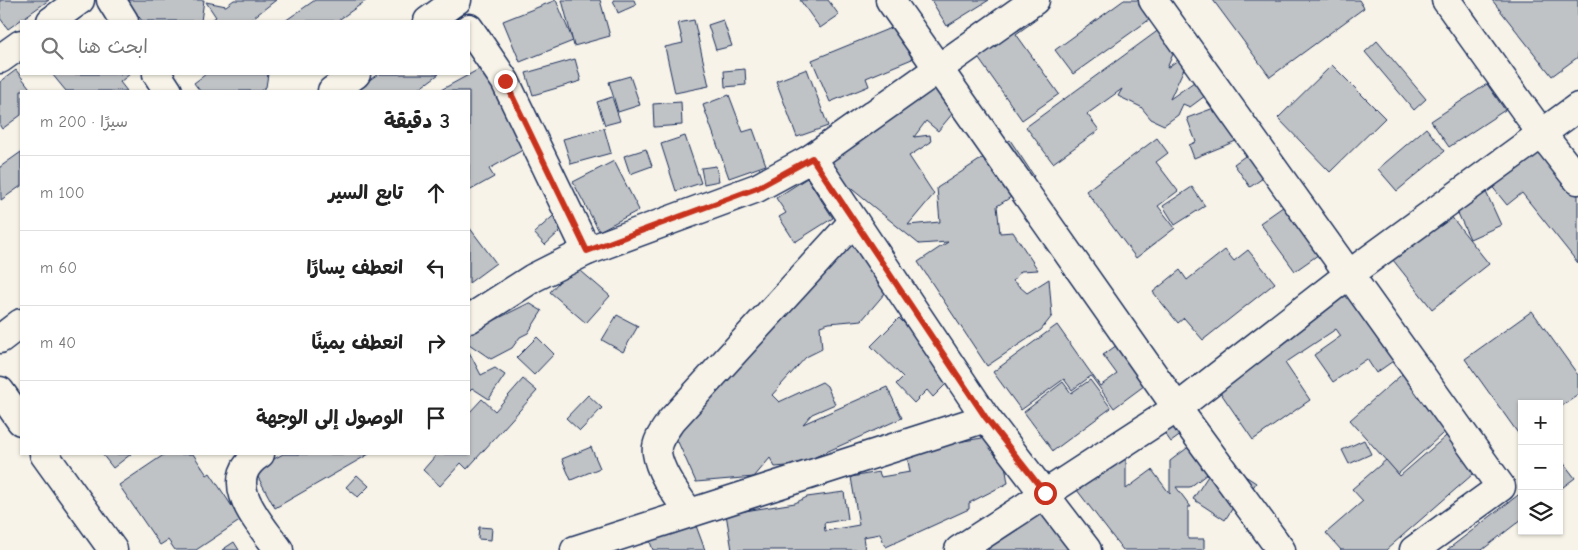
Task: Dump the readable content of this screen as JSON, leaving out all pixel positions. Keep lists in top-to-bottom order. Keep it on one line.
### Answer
{"page":{"search":"ابحث هنا","heading":["3 دقيقة","سيرًا · 200 m"],"list":[["تابع السير","100 m"],["انعطف يسارًا","60 m"],["انعطف يمينًا","40 m"],"الوصول إلى الوجهة"],"map_buttons":["+","−"]}}
